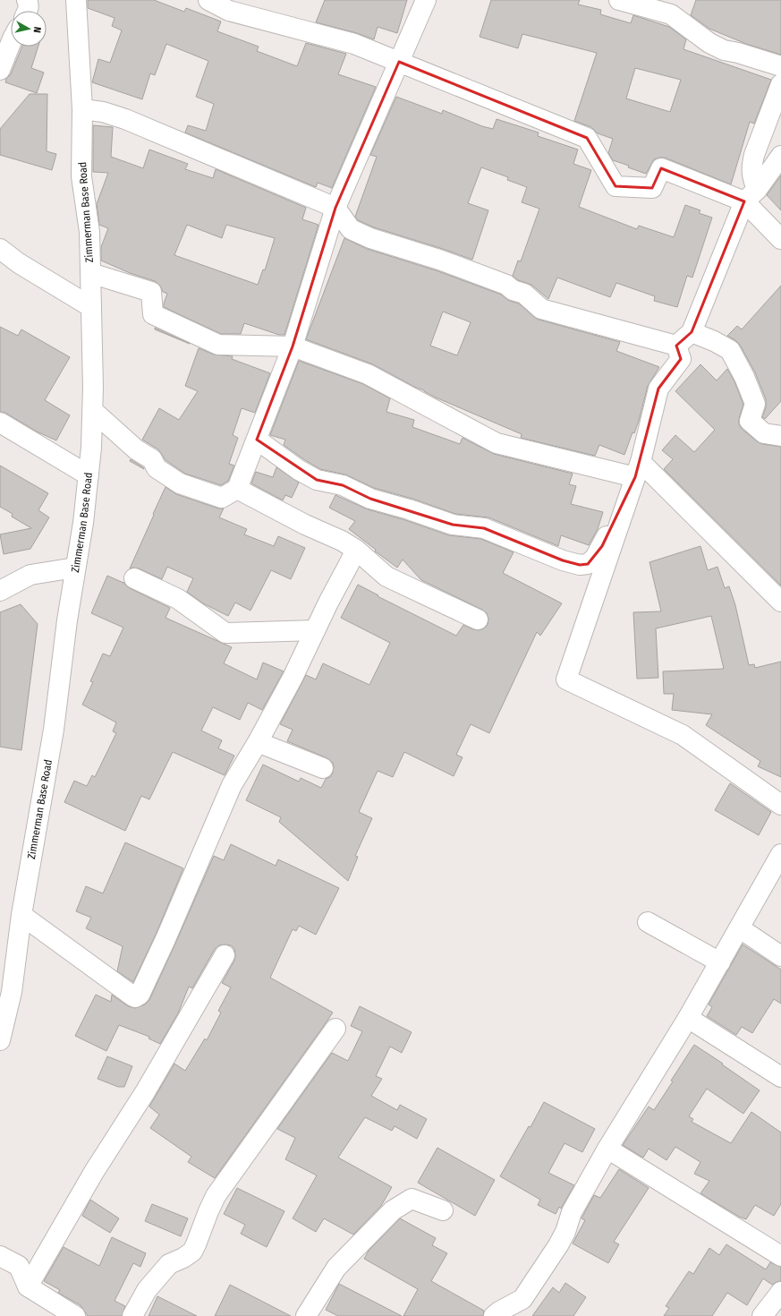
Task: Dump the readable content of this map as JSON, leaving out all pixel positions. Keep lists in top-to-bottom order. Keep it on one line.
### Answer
{"streets":{"street":["Zimmerman Base Road"]},"north":"right"}
